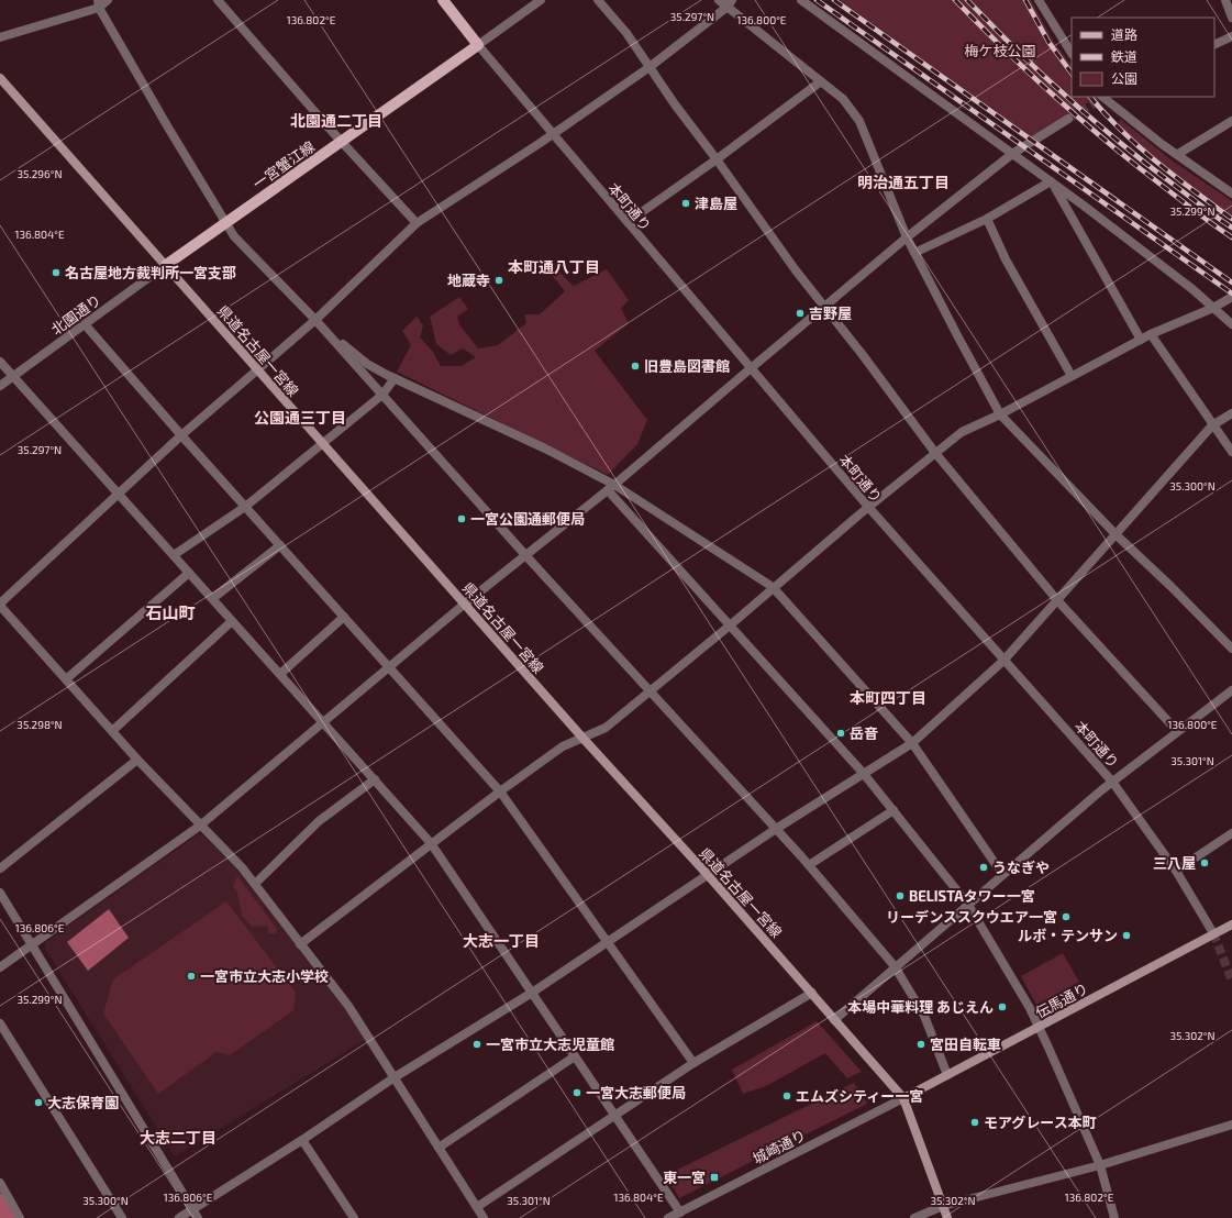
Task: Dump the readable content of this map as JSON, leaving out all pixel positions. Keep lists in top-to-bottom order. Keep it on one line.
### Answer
{"streets":{"main road":["一宮蟹江線","県道名古屋一宮線","伝馬通り"],"street":["本町通り","北園通り","城崎通り"]},"crossings":[["一宮蟹江線","本町通り"],["一宮蟹江線","北園通り"],["一宮蟹江線","県道名古屋一宮線"],["本町通り","伝馬通り"],["北園通り","県道名古屋一宮線"],["県道名古屋一宮線","伝馬通り"],["県道名古屋一宮線","城崎通り"],["伝馬通り","城崎通り"]],"districts":["北園通二丁目","明治通五丁目","本町通八丁目","公園通三丁目","石山町","本町四丁目","大志一丁目","大志二丁目"],"parks":["梅ケ枝公園"],"places":{"other":["津島屋","名古屋地方裁判所一宮支部","地蔵寺","吉野屋","旧豊島図書館","一宮公園通郵便局","岳音","三八屋","うなぎや","BELISTAタワー一宮","リーデンススクウエア一宮","ルボ・テンサン","一宮市立大志小学校","本場中華料理 あじえん","一宮市立大志児童館","宮田自転車","一宮大志郵便局","エムズシティー一宮","大志保育園","モアグレース本町"],"transit":["東一宮"]},"legend":["道路","鉄道","公園"],"coordinates":["35.297°N","136.802°E","136.800°E","35.296°N","35.299°N","136.804°E","35.300°N","35.298°N","35.301°N","136.806°E","35.302°N"]}
